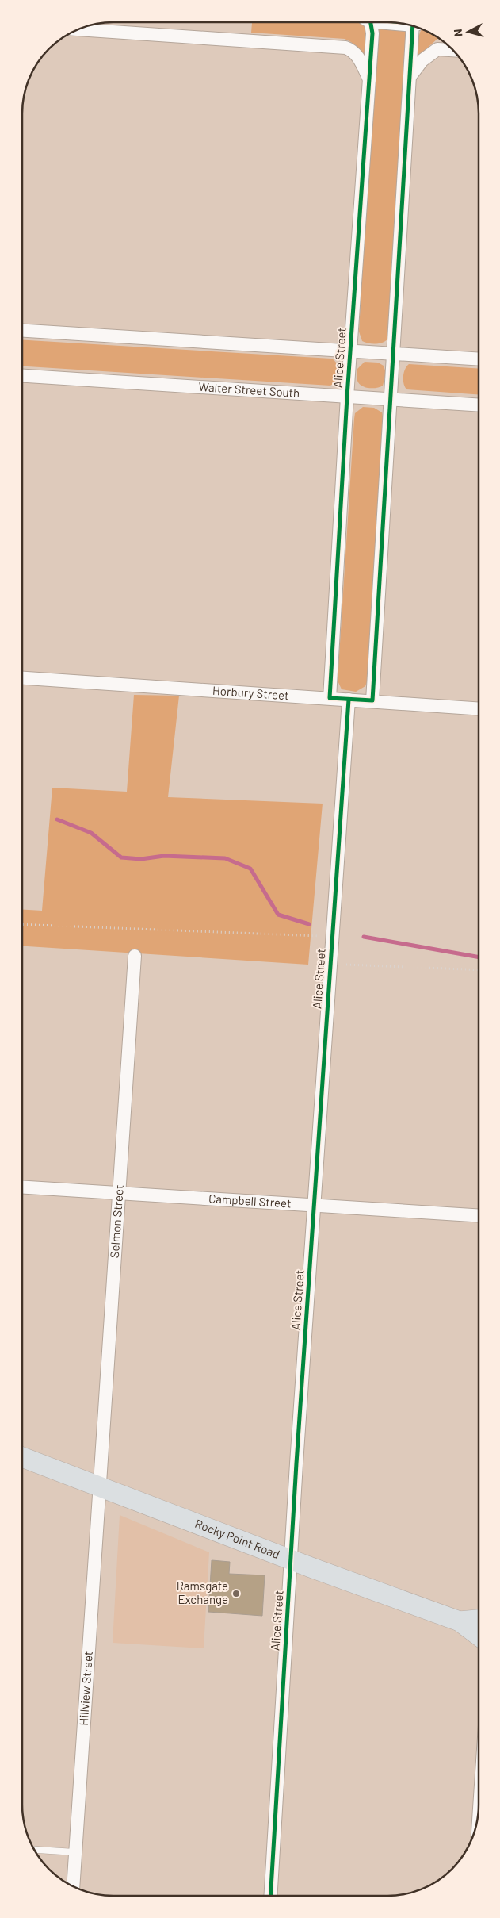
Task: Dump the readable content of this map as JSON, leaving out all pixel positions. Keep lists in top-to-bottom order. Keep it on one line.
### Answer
{"streets":{"main road":["Rocky Point Road"],"street":["Alice Street","Walter Street South","Horbury Street","Campbell Street","Selmon Street","Hillview Street"]},"crossings":[["Alice Street","Walter Street South"],["Alice Street","Horbury Street"],["Alice Street","Campbell Street"],["Alice Street","Rocky Point Road"],["Campbell Street","Selmon Street"],["Selmon Street","Rocky Point Road"],["Selmon Street","Hillview Street"],["Rocky Point Road","Hillview Street"]],"places":["Ramsgate Exchange"],"north":"left"}
